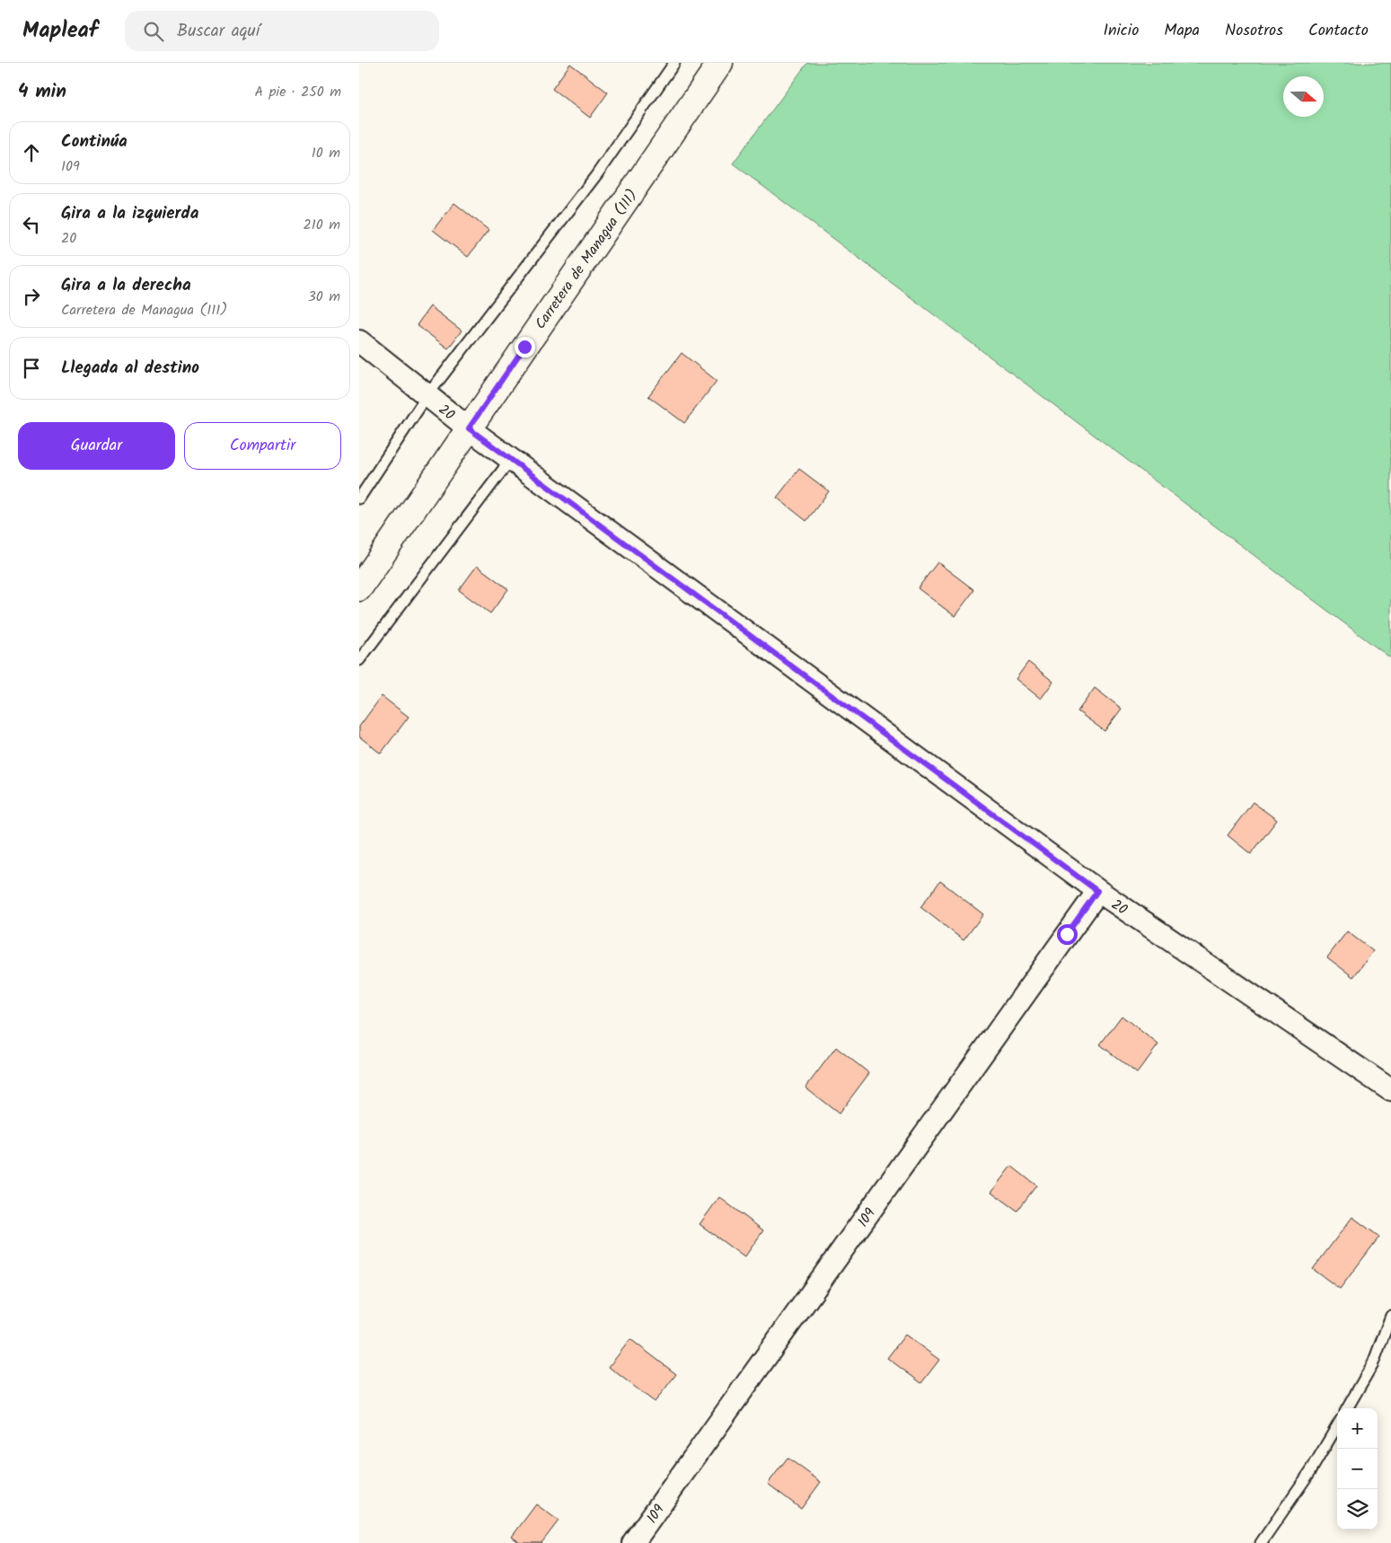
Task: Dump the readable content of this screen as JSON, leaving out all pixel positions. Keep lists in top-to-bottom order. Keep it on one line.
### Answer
{"streets":{"main road":["Carretera de Managua (111)"],"street":["20","109"]},"crossings":[["Carretera de Managua (111)","20"],["20","109"]],"north":"right","page":{"header":"Mapleaf","search":"Buscar aquí","nav":["Inicio","Mapa","Nosotros","Contacto"],"heading":["4 min","A pie · 250 m"],"list":[["Continúa","109","10 m"],["Gira a la izquierda","20","210 m"],["Gira a la derecha","Carretera de Managua (111)","30 m"],"Llegada al destino"],"buttons":["Guardar","Compartir"],"map_buttons":["+","−"]}}
